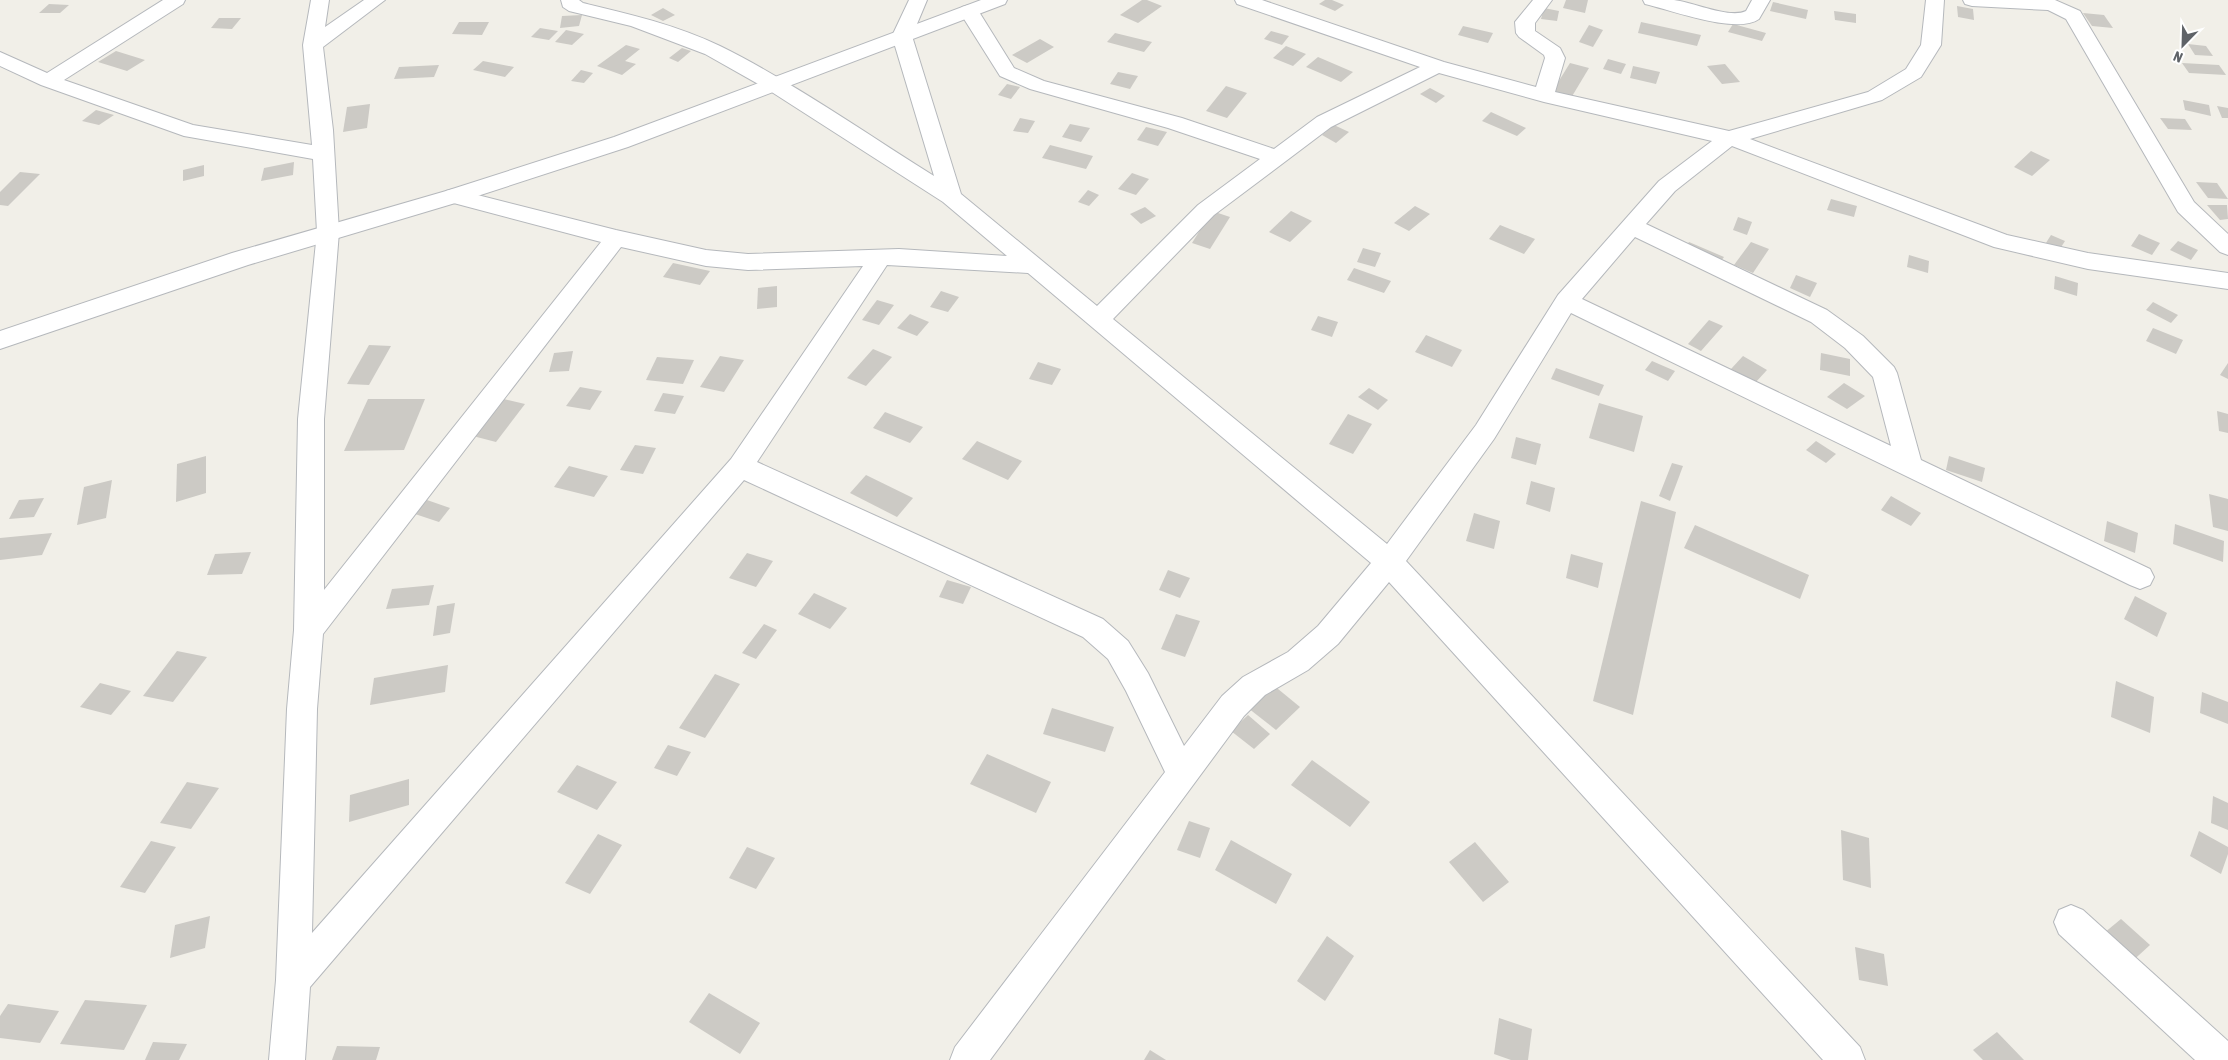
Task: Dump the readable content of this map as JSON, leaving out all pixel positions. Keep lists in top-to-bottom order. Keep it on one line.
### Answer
{"north":"bottom left"}
